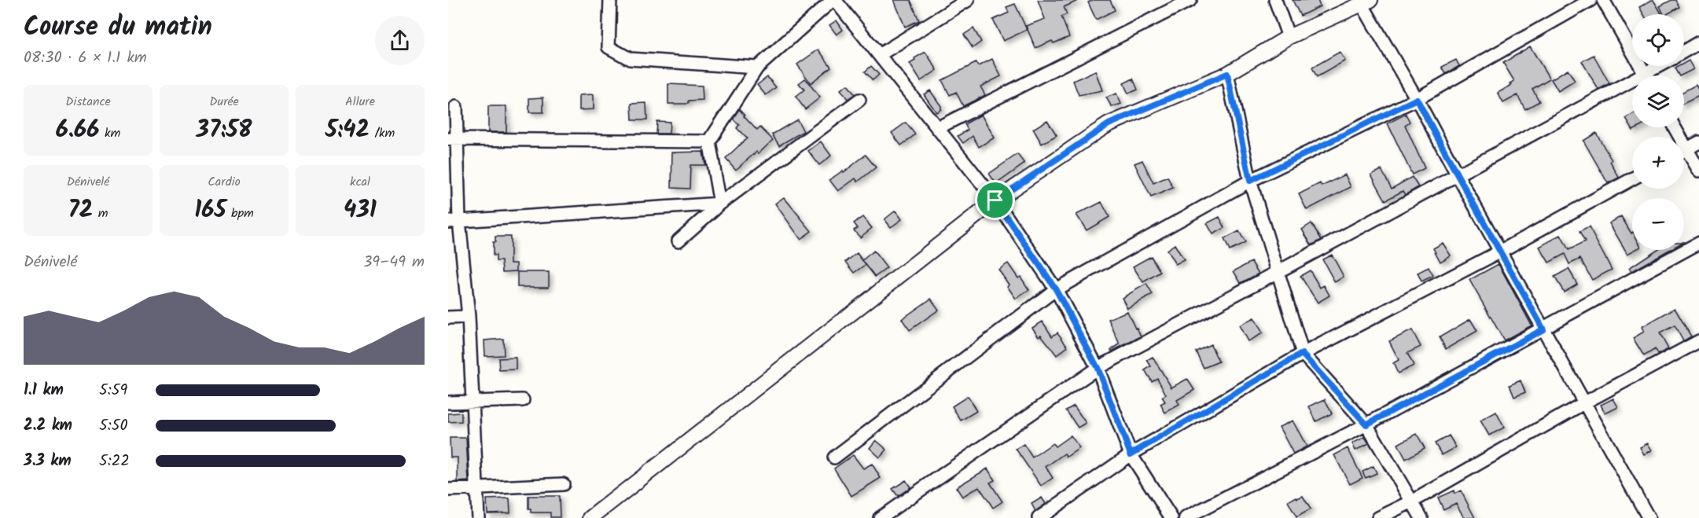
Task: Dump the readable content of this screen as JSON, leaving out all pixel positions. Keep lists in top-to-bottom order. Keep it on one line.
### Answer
{"page":{"heading":["Course du matin","08:30 · 6 × 1.1 km"],"map_buttons":["+","−"],"stats":[["Distance","6.66 km"],["Durée","37:58"],["Allure","5:42 /km"],["Dénivelé","72 m"],["Cardio","165 bpm"],["kcal","431"]],"chart":["Dénivelé","39–49 m"],"list":[{"name":"1.1 km","note":"5:59"},{"name":"2.2 km","note":"5:50"},{"name":"3.3 km","note":"5:22"}]}}
